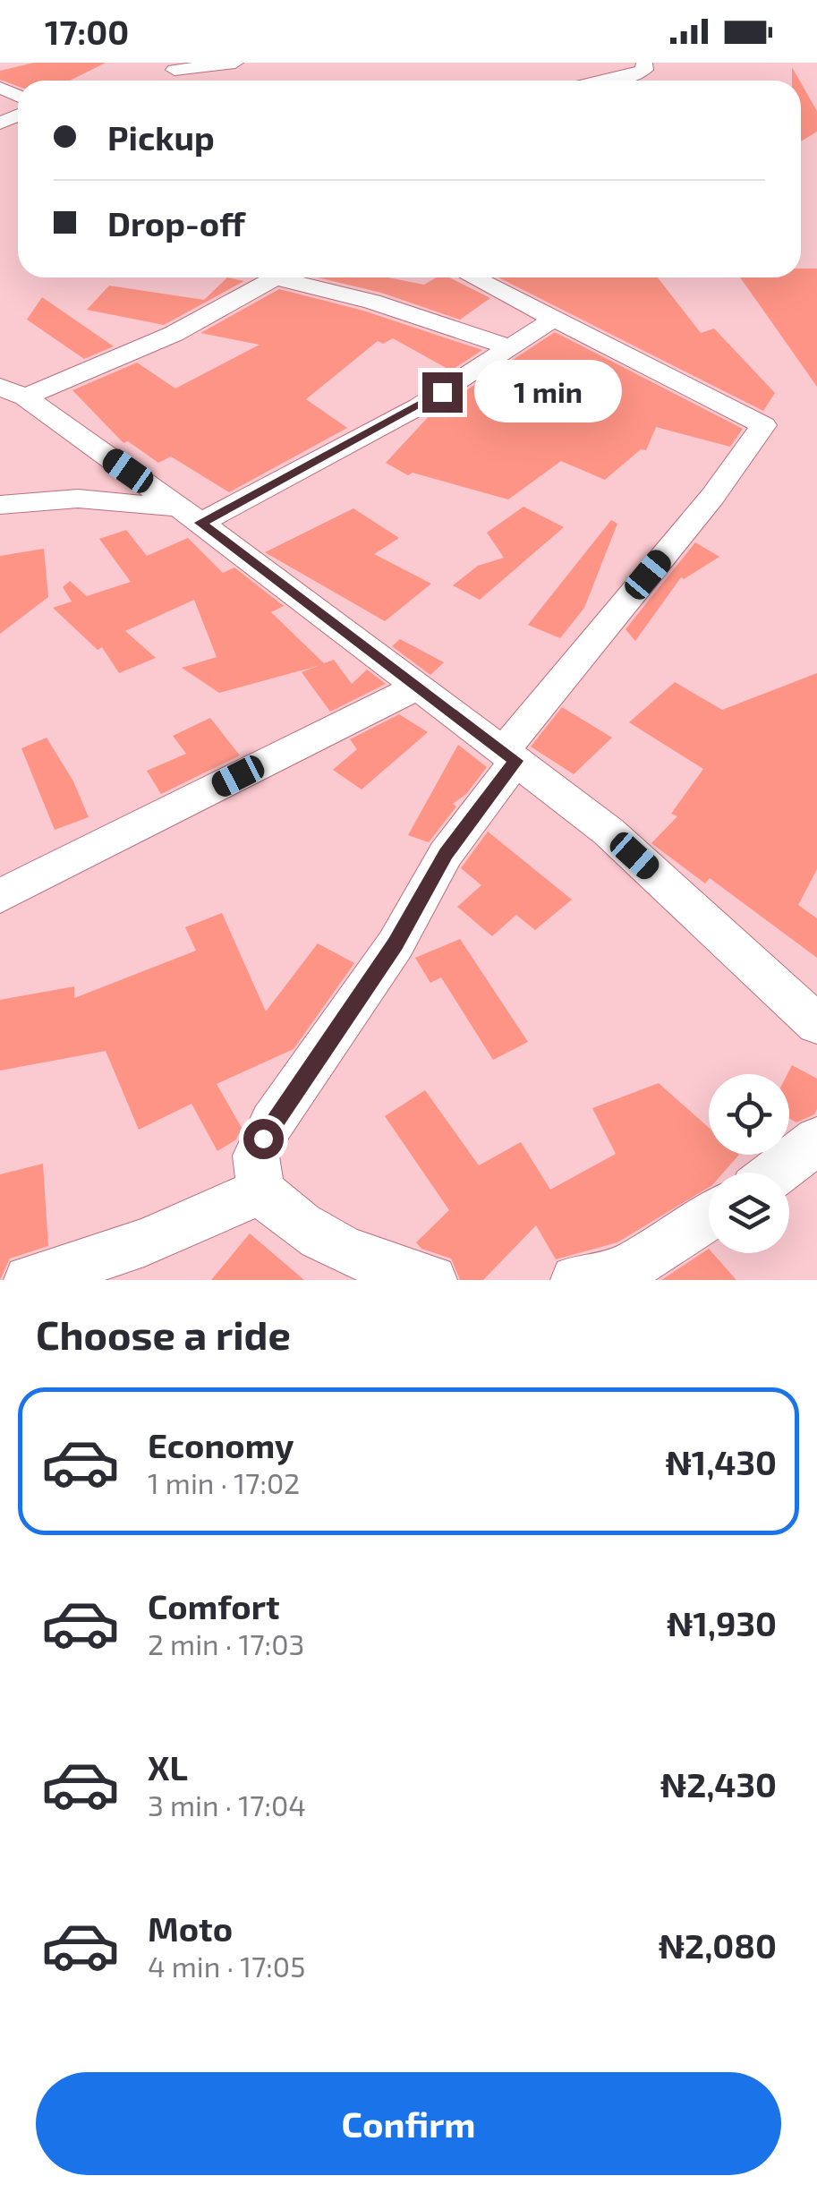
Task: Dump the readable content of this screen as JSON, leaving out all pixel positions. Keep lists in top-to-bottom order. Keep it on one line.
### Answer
{"page":{"status":"17:00","banner":["Pickup","Drop-off"],"bubble":"1 min","heading":"Choose a ride","list":[{"name":"Economy","note":"1 min · 17:02","value":"₦1,430"},{"name":"Comfort","note":"2 min · 17:03","value":"₦1,930"},{"name":"XL","note":"3 min · 17:04","value":"₦2,430"},{"name":"Moto","note":"4 min · 17:05","value":"₦2,080"}],"buttons":"Confirm"}}
